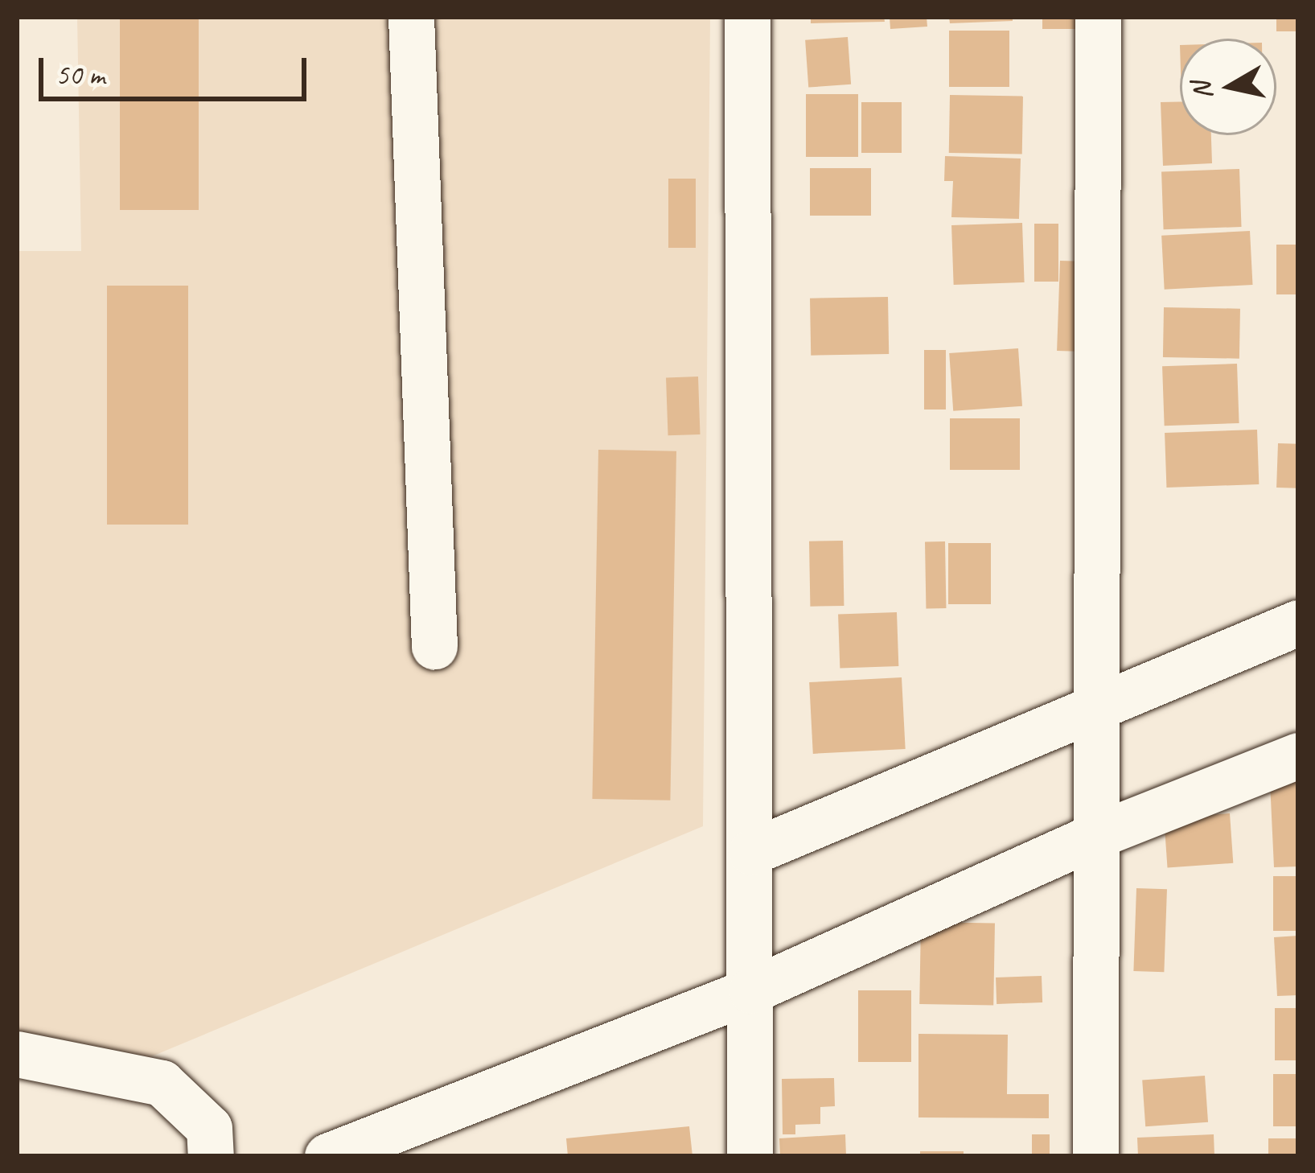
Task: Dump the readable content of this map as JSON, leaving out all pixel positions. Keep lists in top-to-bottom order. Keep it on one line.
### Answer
{"scale_bar":"50 m","north":"left"}
